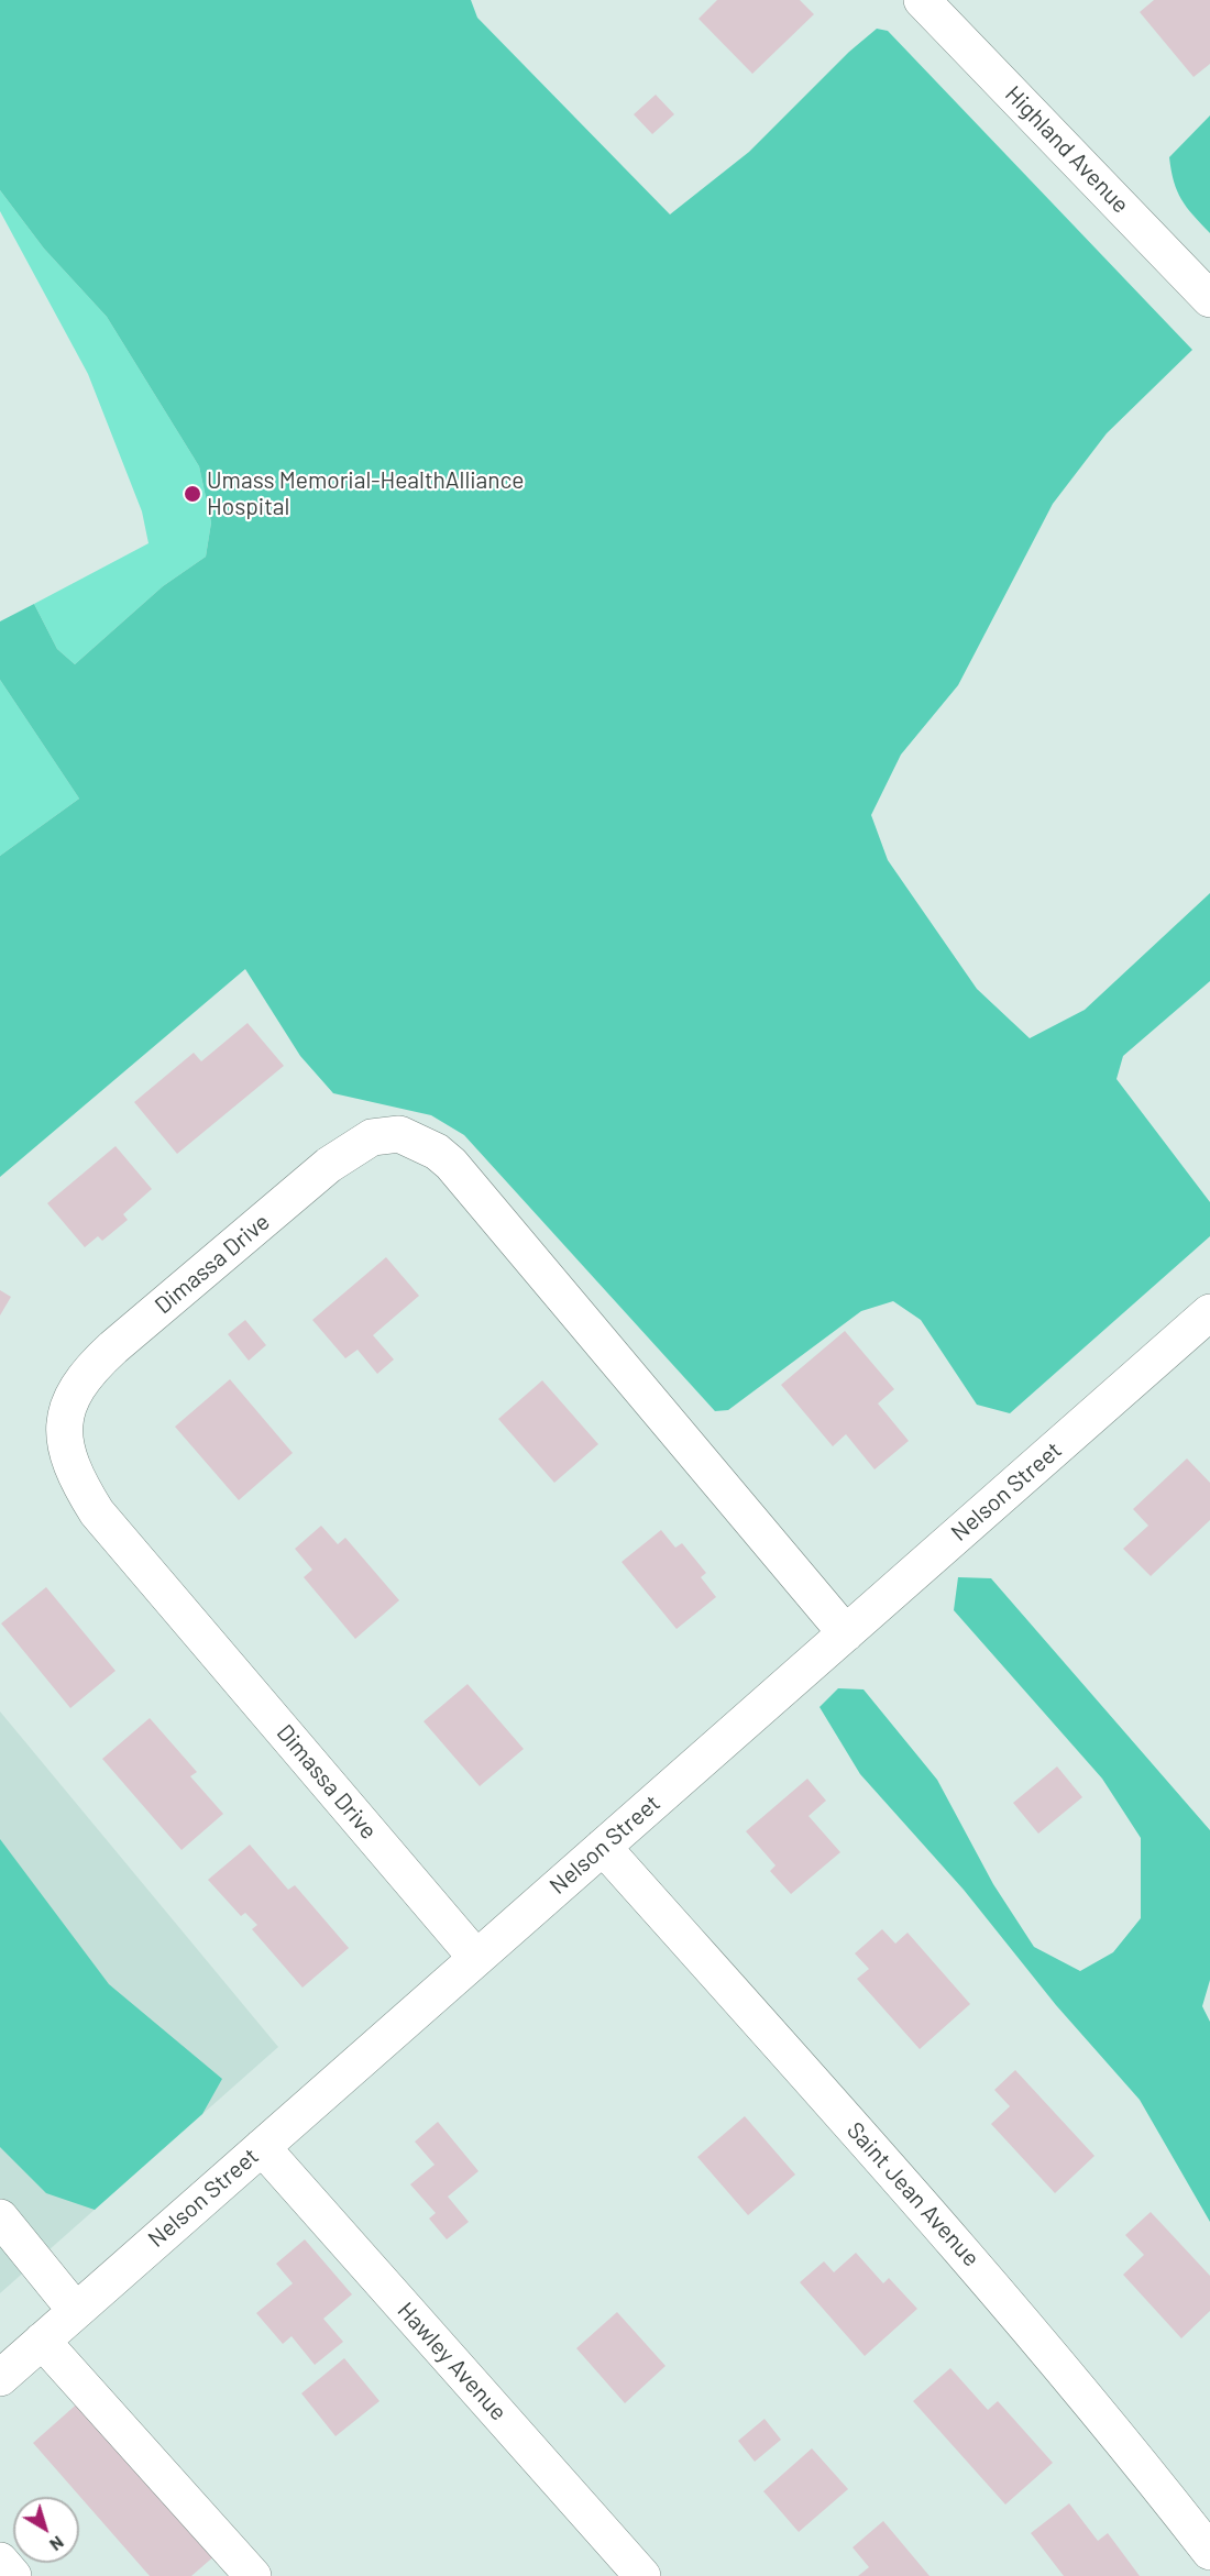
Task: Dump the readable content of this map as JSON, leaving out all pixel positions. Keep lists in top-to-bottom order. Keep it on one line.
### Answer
{"streets":{"street":["Highland Avenue","Dimassa Drive","Nelson Street","Saint Jean Avenue","Hawley Avenue"]},"crossings":[["Dimassa Drive","Nelson Street"],["Nelson Street","Saint Jean Avenue"],["Nelson Street","Hawley Avenue"]],"places":["Umass Memorial-HealthAlliance Hospital"],"north":"bottom right"}
